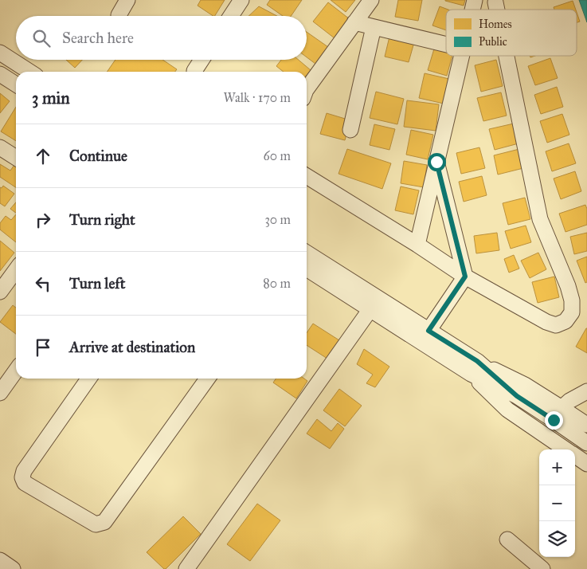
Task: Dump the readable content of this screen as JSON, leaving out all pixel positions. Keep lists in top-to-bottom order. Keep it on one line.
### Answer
{"legend":["Homes","Public"],"page":{"search":"Search here","heading":["3 min","Walk · 170 m"],"list":[["Continue","60 m"],["Turn right","30 m"],["Turn left","80 m"],"Arrive at destination"],"map_buttons":["+","−"]}}
